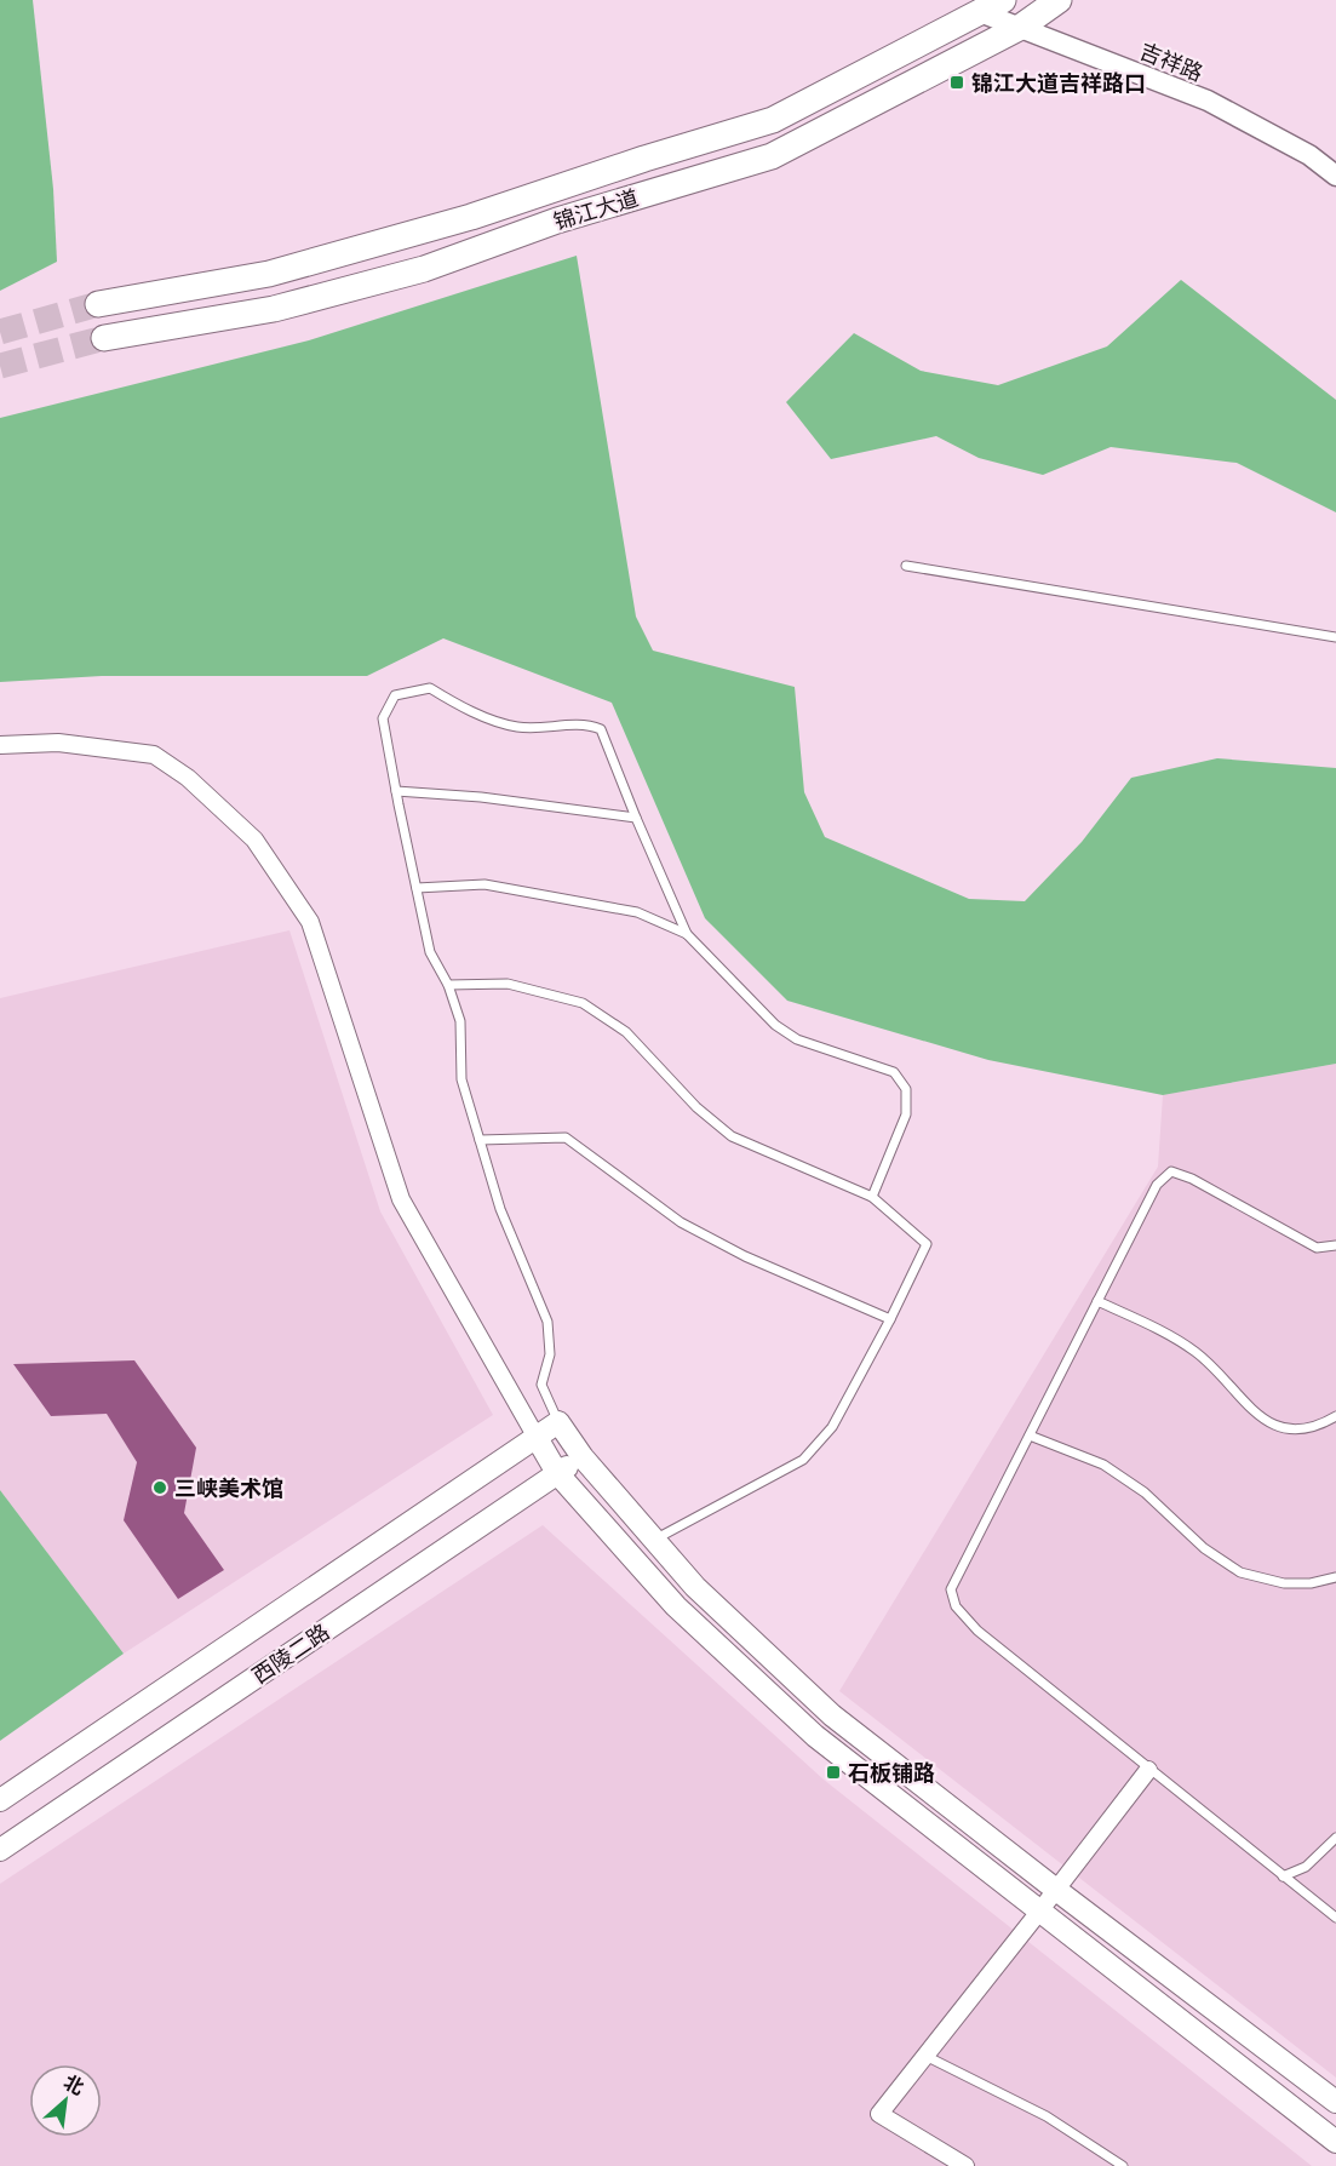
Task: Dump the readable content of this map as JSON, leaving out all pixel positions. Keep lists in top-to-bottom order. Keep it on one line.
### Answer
{"streets":{"main road":["锦江大道","西陵二路"],"street":["吉祥路"]},"crossings":[["吉祥路","锦江大道"]],"places":{"transit":["锦江大道吉祥路口","石板铺路"],"other":["三峡美术馆"]},"north":"top right"}
